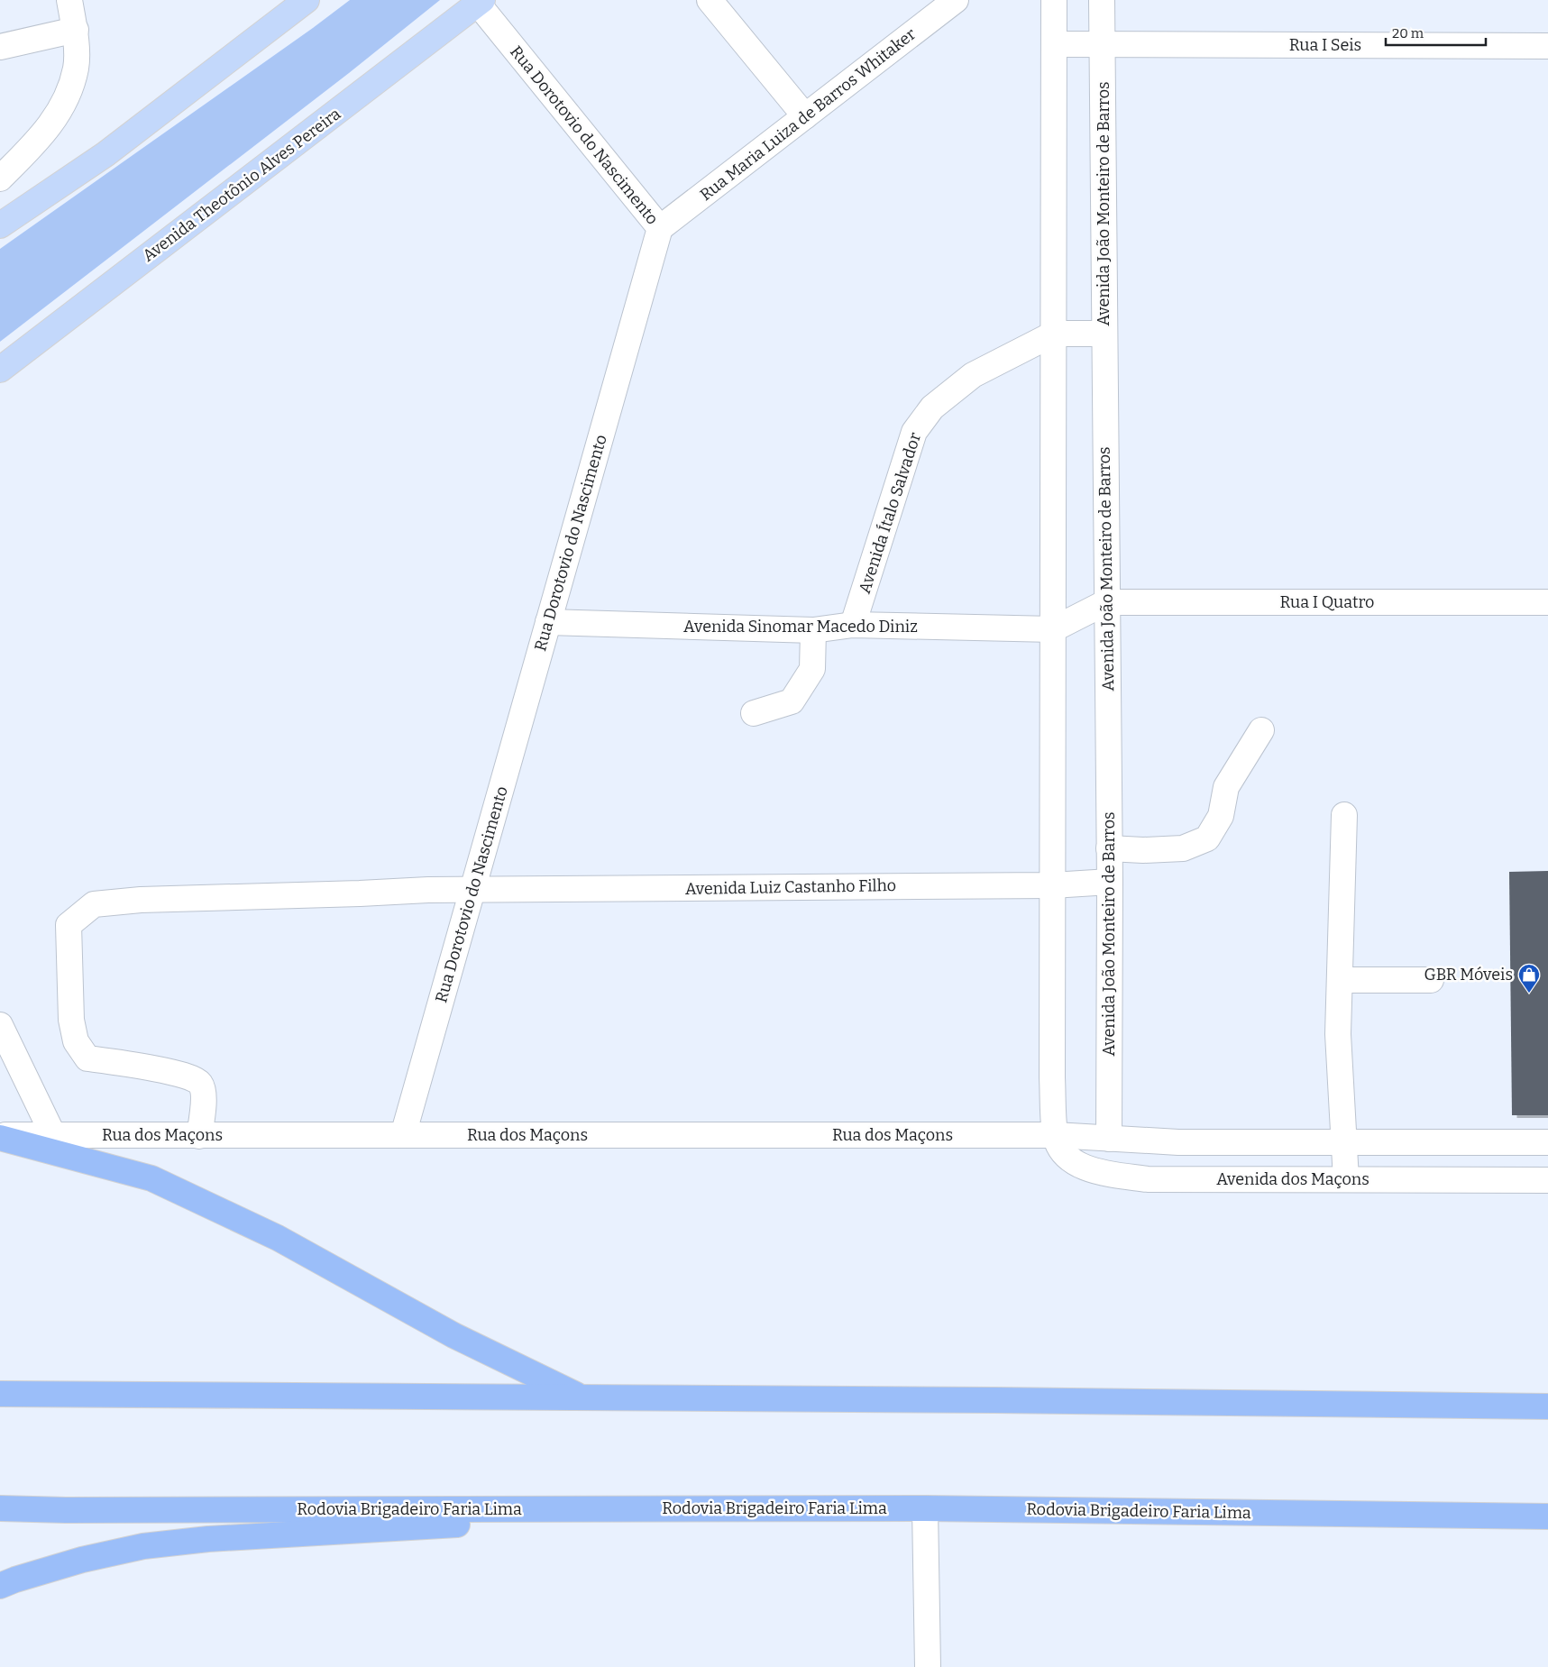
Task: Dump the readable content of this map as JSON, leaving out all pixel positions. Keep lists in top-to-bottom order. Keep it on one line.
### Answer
{"streets":{"highway":["Rodovia Brigadeiro Faria Lima"],"main road":["Avenida Theotônio Alves Pereira"],"street":["Rua I Seis","Rua Maria Luiza de Barros Whitaker","Rua Dorotovio do Nascimento","Avenida João Monteiro de Barros","Avenida Ítalo Salvador","Rua I Quatro","Avenida Sinomar Macedo Diniz","Avenida Luiz Castanho Filho","Rua dos Maçons","Avenida dos Maçons"]},"crossings":[["Rua I Seis","Avenida João Monteiro de Barros"],["Rua Maria Luiza de Barros Whitaker","Rua Dorotovio do Nascimento"],["Rua Dorotovio do Nascimento","Avenida Theotônio Alves Pereira"],["Rua Dorotovio do Nascimento","Avenida Sinomar Macedo Diniz"],["Rua Dorotovio do Nascimento","Avenida Luiz Castanho Filho"],["Rua Dorotovio do Nascimento","Rua dos Maçons"],["Avenida João Monteiro de Barros","Avenida Ítalo Salvador"],["Avenida João Monteiro de Barros","Rua I Quatro"],["Avenida João Monteiro de Barros","Avenida Luiz Castanho Filho"],["Avenida João Monteiro de Barros","Rua dos Maçons"],["Avenida Ítalo Salvador","Avenida Sinomar Macedo Diniz"],["Avenida Luiz Castanho Filho","Rua dos Maçons"],["Rua dos Maçons","Avenida dos Maçons"]],"places":{"shop":["GBR Móveis"]},"scale_bar":"20 m"}
